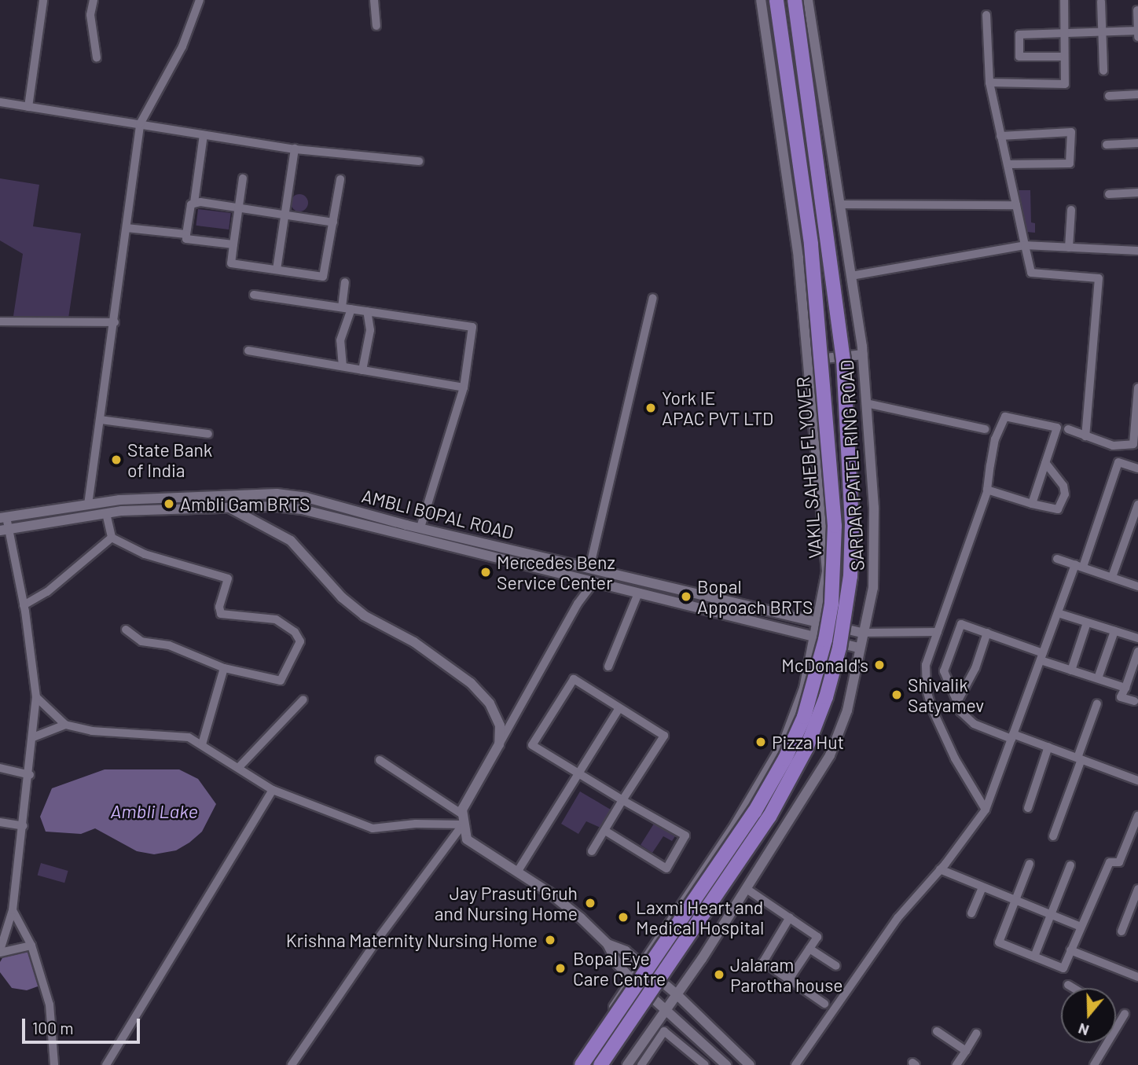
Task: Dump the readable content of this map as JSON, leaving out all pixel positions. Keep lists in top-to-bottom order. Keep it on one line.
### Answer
{"streets":{"highway":["VAKIL SAHEB FLYOVER"],"street":["SARDAR PATEL RING ROAD","AMBLI BOPAL ROAD"]},"crossings":[["SARDAR PATEL RING ROAD","AMBLI BOPAL ROAD"]],"water":["Ambli Lake"],"places":["York IE APAC PVT LTD","State Bank of India","Ambli Gam BRTS","Mercedes Benz Service Center","Bopal Appoach BRTS","McDonald's","Shivalik Satyamev","Pizza Hut","Jay Prasuti Gruh and Nursing Home","Laxmi Heart and Medical Hospital","Krishna Maternity Nursing Home","Bopal Eye Care Centre","Jalaram Parotha house"],"scale_bar":"100 m","north":"bottom"}
